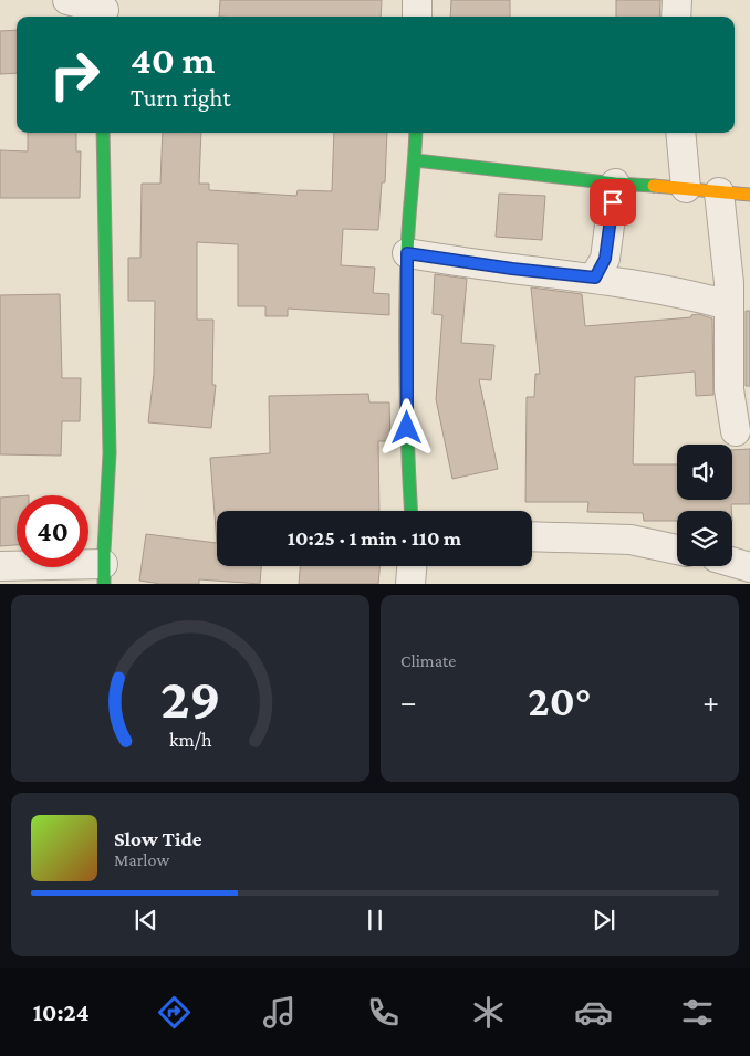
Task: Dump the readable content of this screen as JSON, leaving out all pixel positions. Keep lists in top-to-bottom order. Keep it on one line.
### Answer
{"page":{"turn":["40 m","Turn right"],"limit":"40","trip":"10:25 · 1 min · 110 m","tile":"Climate","heat":["−","20°","+"],"song":["Slow Tide","Marlow"],"tabs":"10:24","gauge":["29","km/h"]}}
